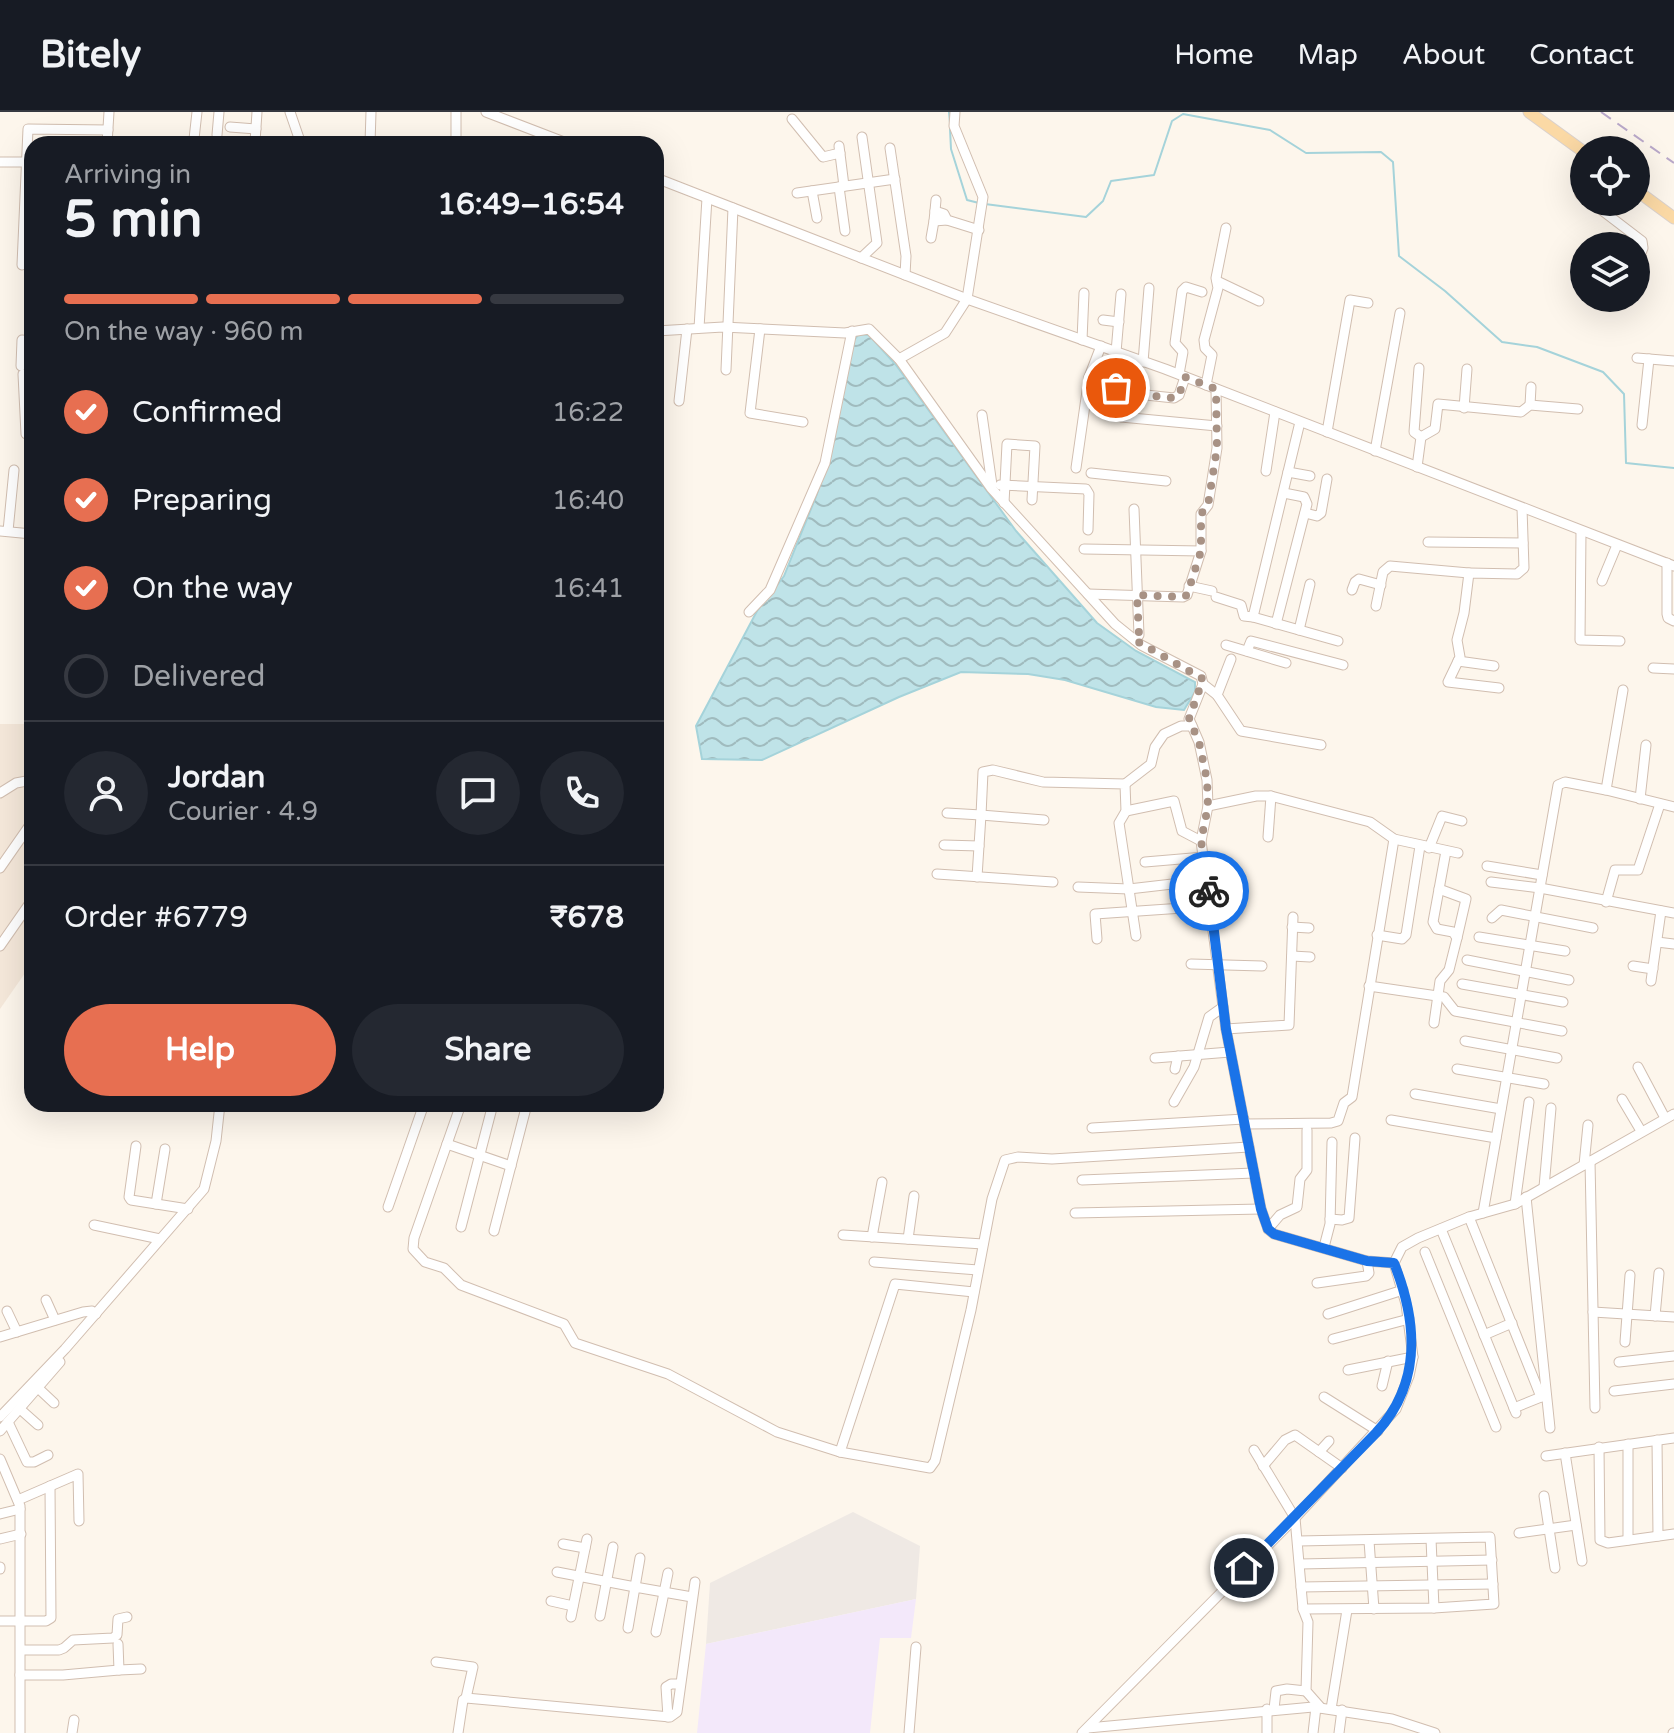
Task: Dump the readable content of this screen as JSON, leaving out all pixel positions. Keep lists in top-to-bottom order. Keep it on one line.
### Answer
{"page":{"header":"Bitely","nav":["Home","Map","About","Contact"],"heading":["5 min","Arriving in","16:49–16:54"],"panel":["Jordan","Courier · 4.9","Order #6779","₹678"],"bar":"On the way · 960 m","list":[["Confirmed","16:22"],["Preparing","16:40"],["On the way","16:41"],"Delivered"],"buttons":["Help","Share"]}}
